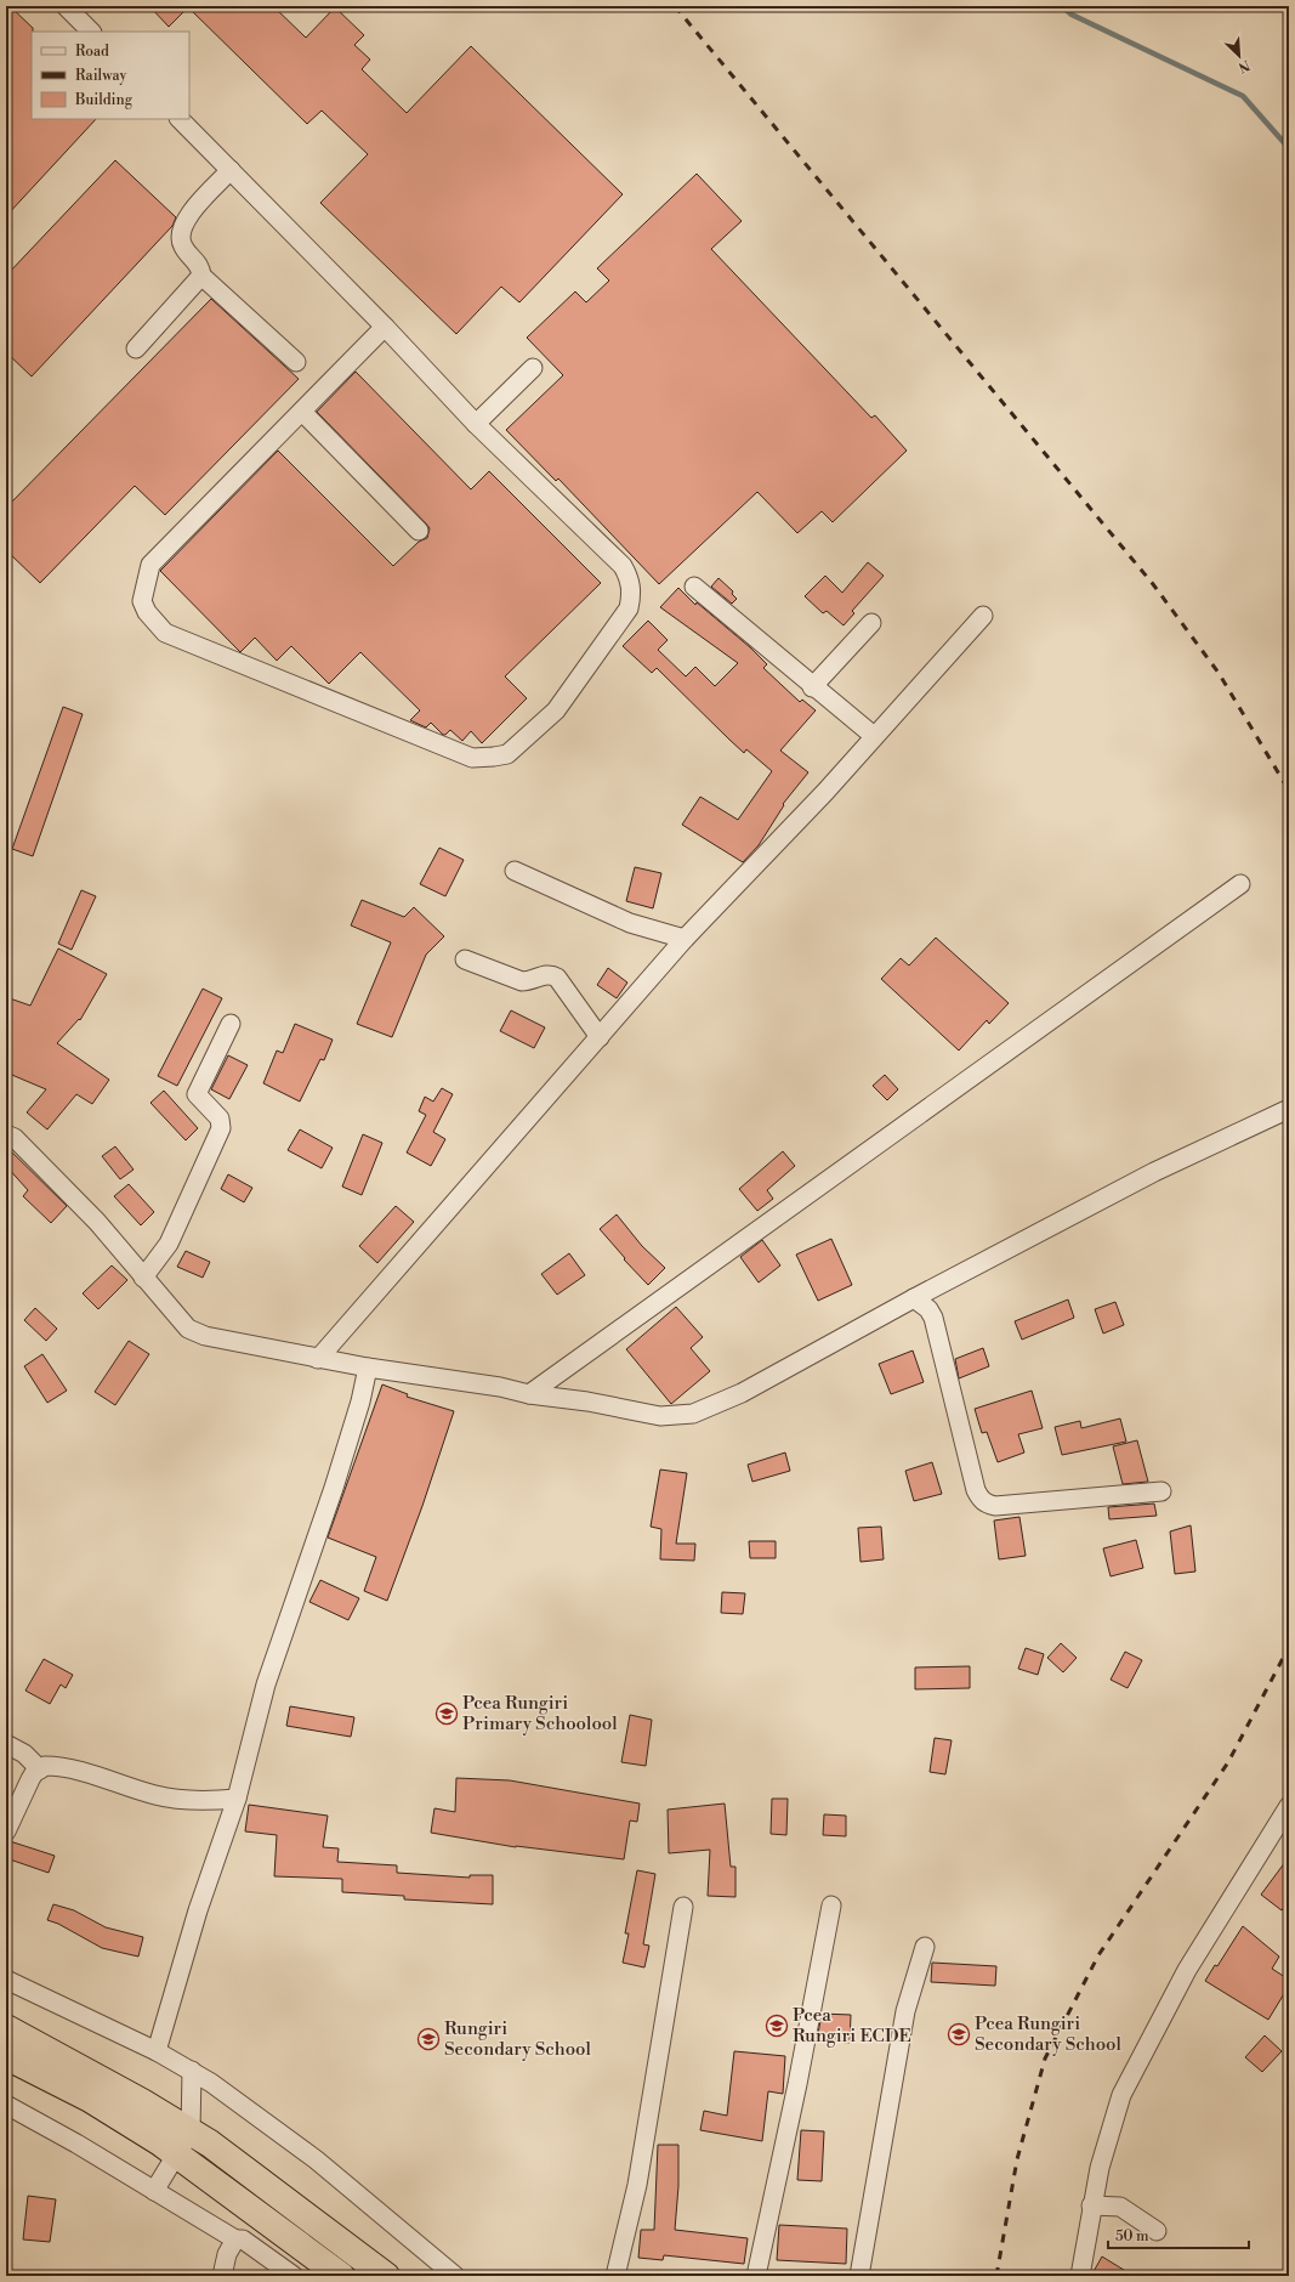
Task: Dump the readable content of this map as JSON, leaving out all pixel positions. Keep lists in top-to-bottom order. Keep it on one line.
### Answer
{"places":{"school or university":["Pcea Rungiri Primary Schoolool","Pcea Rungiri ECDE","Pcea Rungiri Secondary School","Rungiri Secondary School"]},"legend":["Road","Railway","Building"],"scale_bar":"50 m","north":"bottom right"}
